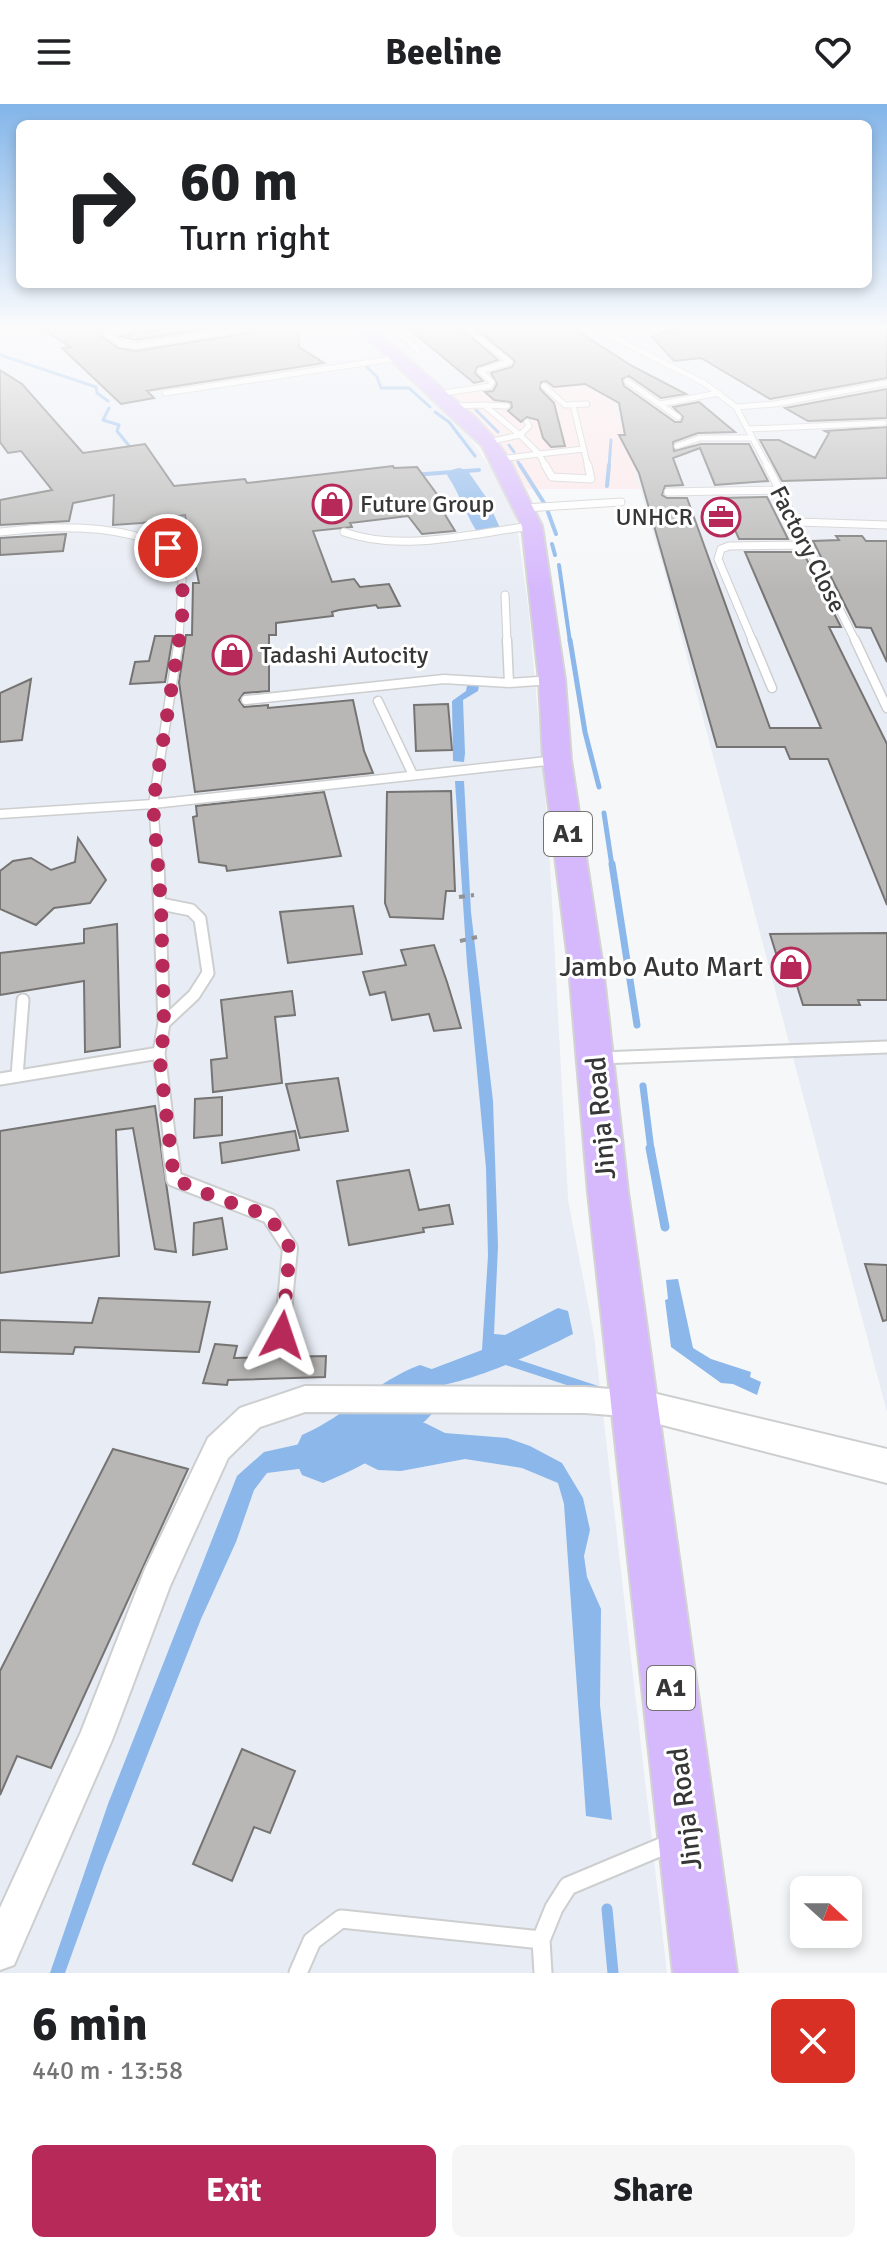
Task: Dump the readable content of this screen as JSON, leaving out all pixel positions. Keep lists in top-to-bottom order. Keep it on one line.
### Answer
{"streets":{"highway":["A1","Jinja Road"],"lane":["Factory Close"]},"places":{"shop":["Future Group","Tadashi Autocity","Jambo Auto Mart"],"office":["UNHCR"]},"north":"right","page":{"header":"Beeline","turn":["60 m","Turn right"],"heading":["6 min","440 m · 13:58"],"buttons":["Exit","Share"]}}
